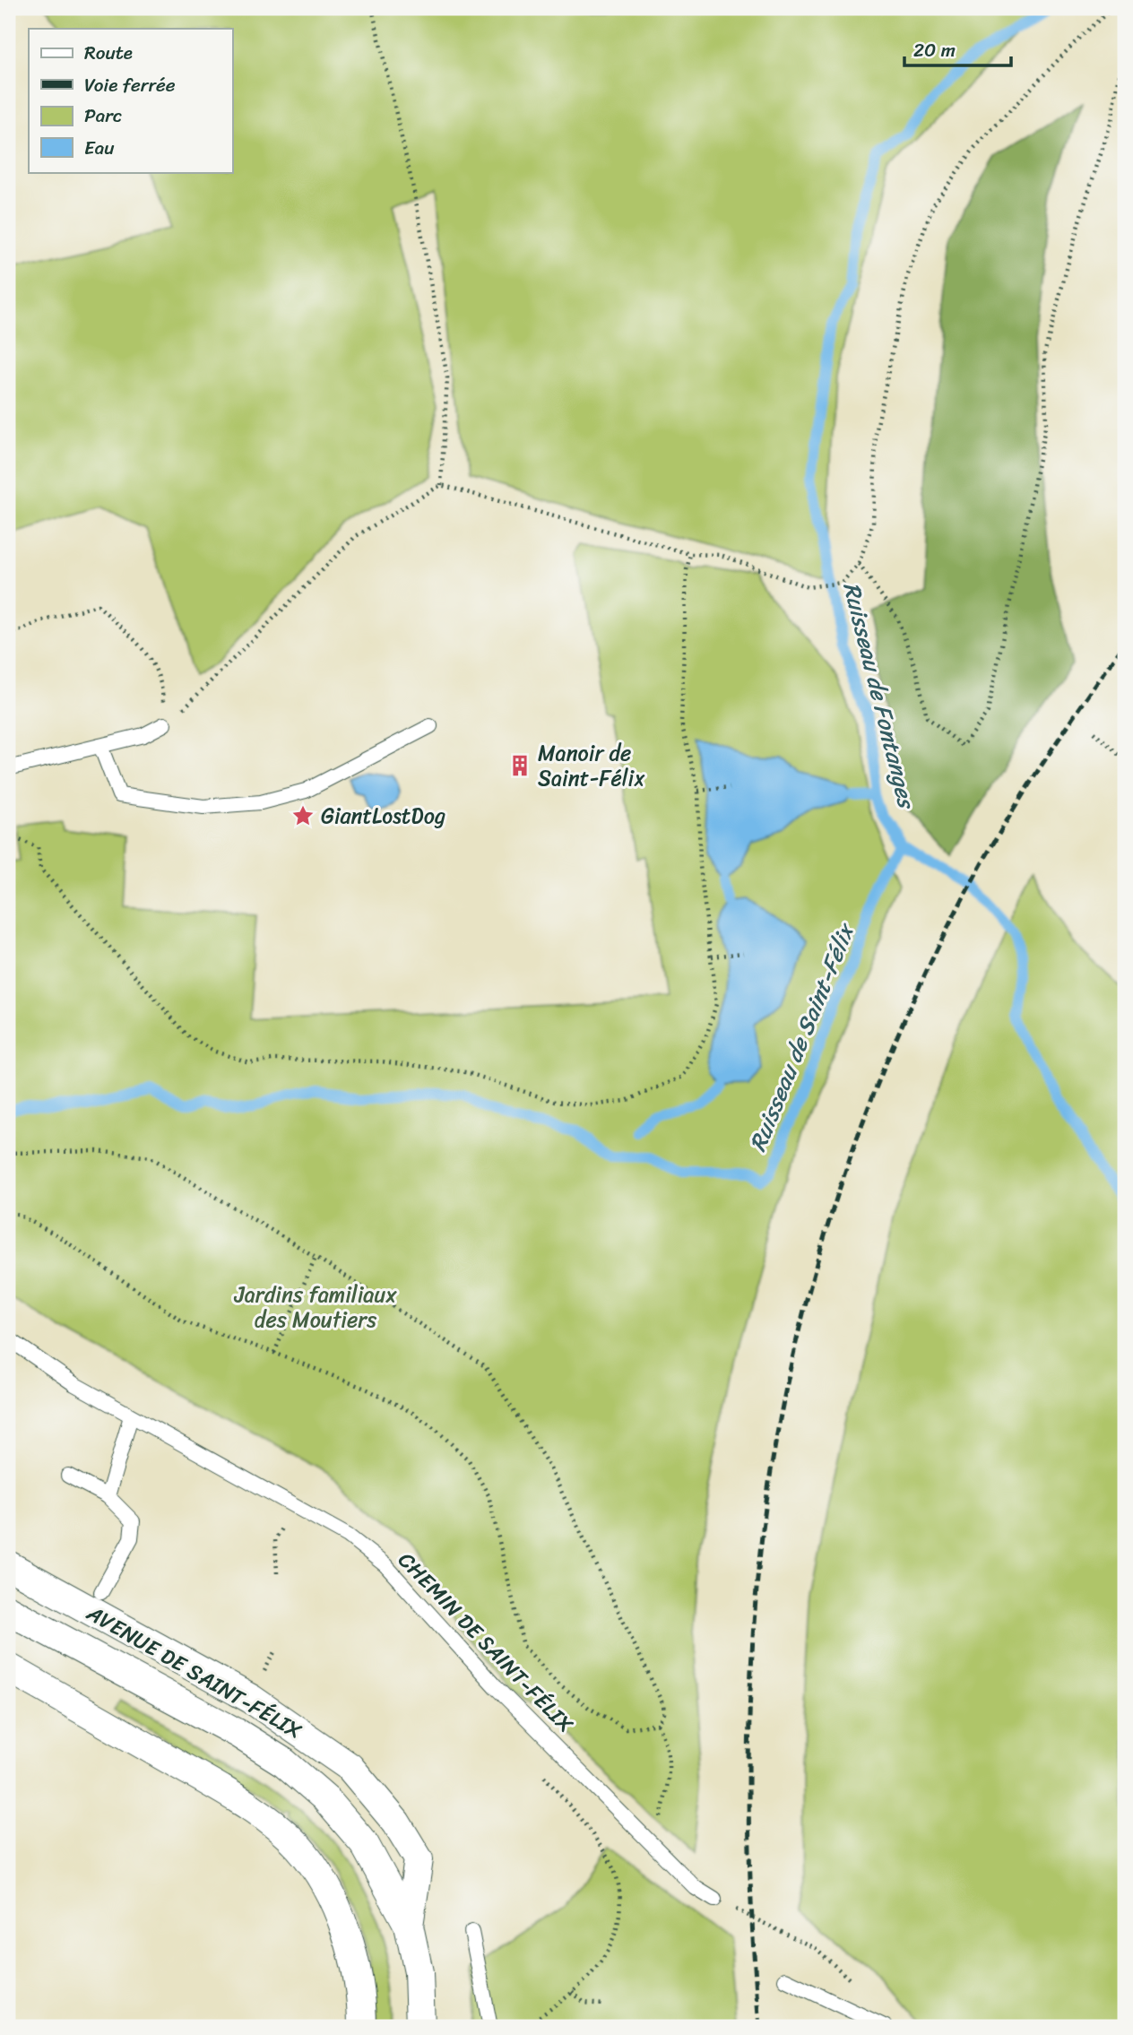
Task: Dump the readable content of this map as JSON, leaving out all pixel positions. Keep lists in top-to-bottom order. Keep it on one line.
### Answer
{"streets":{"street":["AVENUE DE SAINT-FÉLIX"],"lane":["CHEMIN DE SAINT-FÉLIX"]},"water":["Ruisseau de Fontanges","Ruisseau de Saint-Félix"],"parks":["Jardins familiaux des Moutiers"],"places":{"building":["Manoir de Saint-Félix"],"place":["GiantLostDog"]},"legend":["Route","Voie ferrée","Parc","Eau"],"scale_bar":"20 m"}
